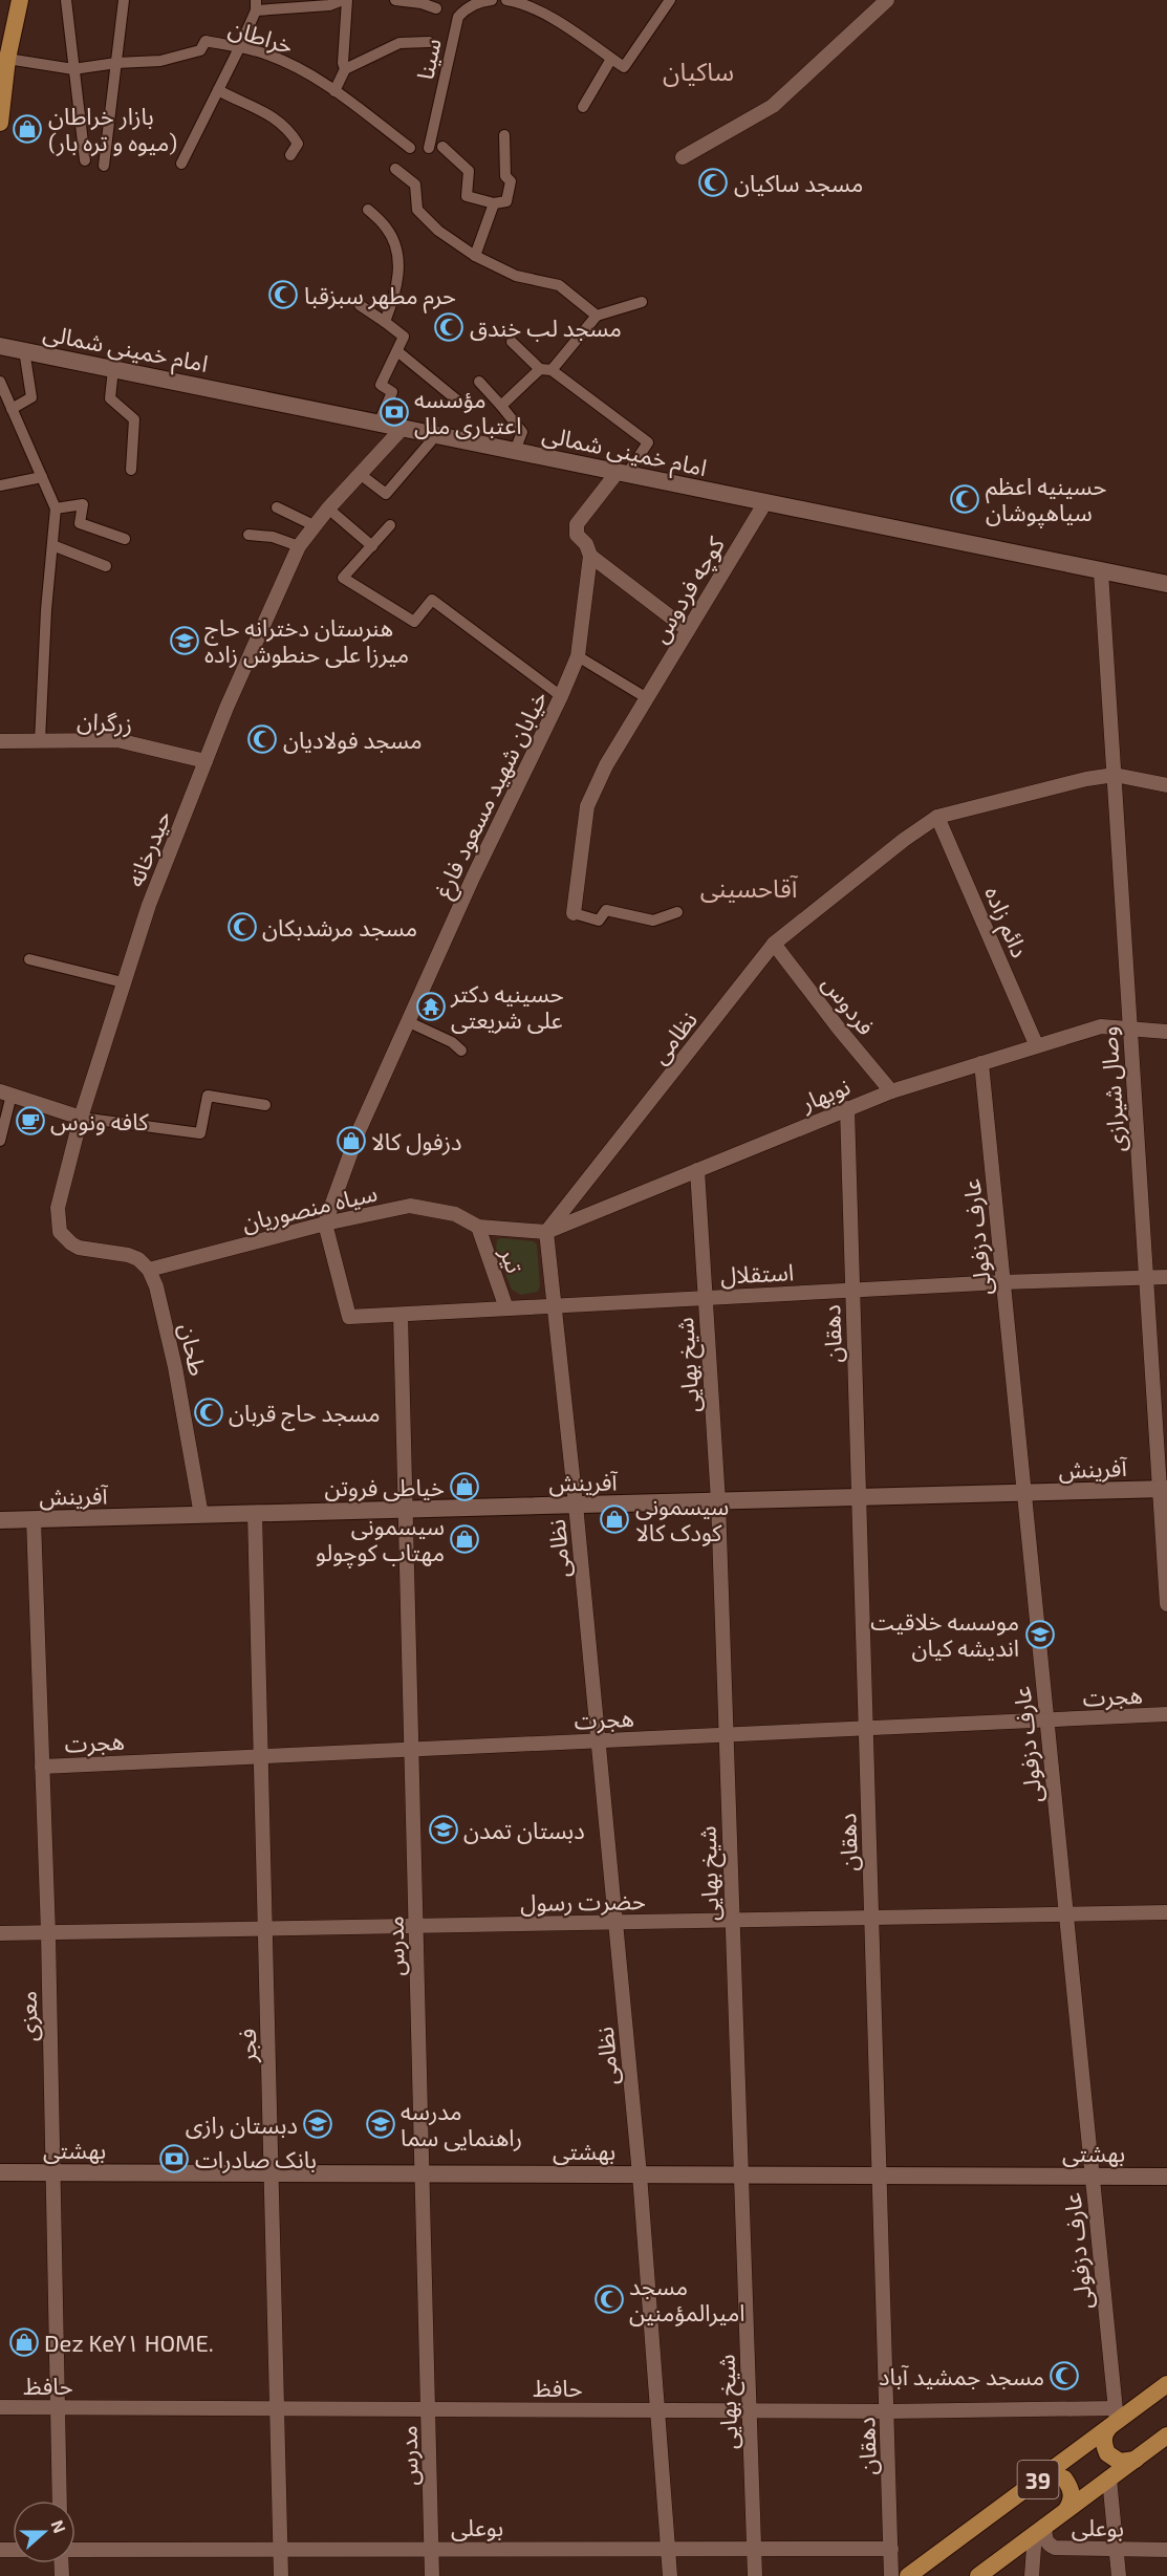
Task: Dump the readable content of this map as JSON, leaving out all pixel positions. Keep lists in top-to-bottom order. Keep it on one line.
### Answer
{"streets":{"main road":["امام خمینی شمالی","آفرینش","بهشتی","39"],"street":["خراطان","سینا","کوچه فردوس","زرگران","خیابان شهید مسعود فارغ","حیدرخانه","دائم زاده","فردوس","نظامی","وصال شیرازی","نوبهار","سیاه منصوریان","عارف دزفولی","تیر","استقلال","دهقان","طحان","شیخ بهایی","هجرت","حضرت رسول","مدرس","معزی","فجر","حافظ","بوعلی"]},"crossings":[["امام خمینی شمالی","کوچه فردوس"],["امام خمینی شمالی","حیدرخانه"],["امام خمینی شمالی","وصال شیرازی"],["زرگران","حیدرخانه"],["خیابان شهید مسعود فارغ","سیاه منصوریان"],["خیابان شهید مسعود فارغ","استقلال"],["حیدرخانه","سیاه منصوریان"],["حیدرخانه","طحان"],["دائم زاده","نظامی"],["دائم زاده","نوبهار"],["فردوس","نظامی"],["فردوس","نوبهار"],["نظامی","وصال شیرازی"],["نظامی","نوبهار"],["نظامی","استقلال"],["نظامی","آفرینش"],["نظامی","هجرت"],["نظامی","حضرت رسول"],["نظامی","بهشتی"],["نظامی","حافظ"],["نظامی","بوعلی"],["وصال شیرازی","نوبهار"],["وصال شیرازی","استقلال"],["وصال شیرازی","آفرینش"],["نوبهار","عارف دزفولی"],["نوبهار","دهقان"],["نوبهار","شیخ بهایی"],["سیاه منصوریان","تیر"],["سیاه منصوریان","استقلال"],["سیاه منصوریان","طحان"],["عارف دزفولی","استقلال"],["عارف دزفولی","آفرینش"],["عارف دزفولی","هجرت"],["عارف دزفولی","حضرت رسول"],["عارف دزفولی","بهشتی"],["عارف دزفولی","حافظ"],["عارف دزفولی","39"],["تیر","استقلال"],["استقلال","دهقان"],["استقلال","شیخ بهایی"],["استقلال","مدرس"],["دهقان","آفرینش"],["دهقان","هجرت"],["دهقان","حضرت رسول"],["دهقان","بهشتی"],["دهقان","حافظ"],["دهقان","بوعلی"],["طحان","آفرینش"],["شیخ بهایی","آفرینش"],["شیخ بهایی","هجرت"],["شیخ بهایی","حضرت رسول"],["شیخ بهایی","بهشتی"],["شیخ بهایی","حافظ"],["شیخ بهایی","بوعلی"],["آفرینش","مدرس"],["آفرینش","معزی"],["آفرینش","فجر"],["هجرت","مدرس"],["هجرت","معزی"],["هجرت","فجر"],["حضرت رسول","مدرس"],["حضرت رسول","معزی"],["حضرت رسول","فجر"],["مدرس","بهشتی"],["مدرس","حافظ"],["مدرس","بوعلی"],["معزی","بهشتی"],["معزی","حافظ"],["فجر","بهشتی"],["فجر","حافظ"],["فجر","بوعلی"],["حافظ","39"],["39","بوعلی"]],"districts":["ساکیان","آقاحسینی"],"places":{"shop":["بازار خراطان (میوه و تره بار)","دزفول کالا","خیاطی فروتن","سیسمونی کودک کالا","سیسمونی مهتاب کوچولو","Dez KeY۱ HOME."],"mosque":["مسجد ساکیان","حرم مطهر سبزقبا","مسجد لب خندق","حسینیه اعظم سیاهپوشان","مسجد فولادیان","مسجد مرشدبکان","مسجد حاج قربان","مسجد امیرالمؤمنین","مسجد جمشید آباد"],"bank":["مؤسسه اعتباری ملل","بانک صادرات"],"school or university":["هنرستان دخترانه حاج میرزا علی حنطوش زاده","موسسه خلاقیت اندیشه کیان","دبستان تمدن","دبستان رازی","مدرسه راهنمایی سما"],"temple":["حسینیه دکتر علی شریعتی"],"cafe":["کافه ونوس"]},"north":"right"}
